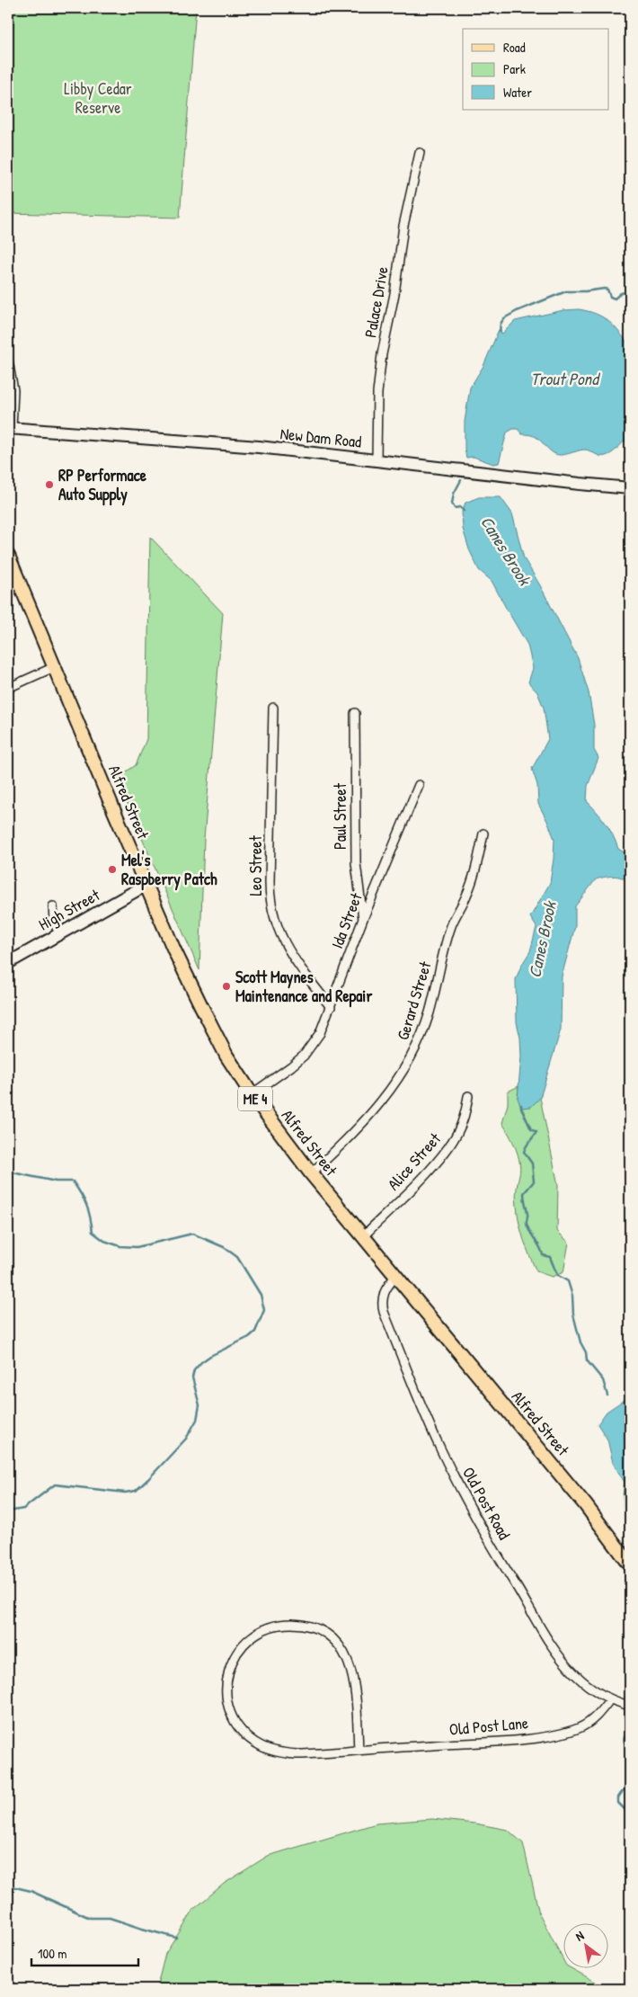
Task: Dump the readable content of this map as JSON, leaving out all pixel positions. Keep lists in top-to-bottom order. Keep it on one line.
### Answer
{"streets":{"main road":["Alfred Street","ME 4"],"street":["Palace Drive","New Dam Road","Paul Street","Leo Street","High Street","Ida Street","Gerard Street","Alice Street","Old Post Road","Old Post Lane"]},"crossings":[["Palace Drive","New Dam Road"],["Alfred Street","High Street"],["Alfred Street","Ida Street"],["Alfred Street","Gerard Street"],["Alfred Street","Alice Street"],["Alfred Street","Old Post Road"],["Paul Street","Ida Street"],["Leo Street","Ida Street"],["Old Post Road","Old Post Lane"]],"water":["Trout Pond","Canes Brook"],"parks":["Libby Cedar Reserve"],"places":["RP Performace Auto Supply","Mel's Raspberry Patch","Scott Maynes Maintenance and Repair"],"legend":["Road","Park","Water"],"scale_bar":"100 m","north":"top left"}
